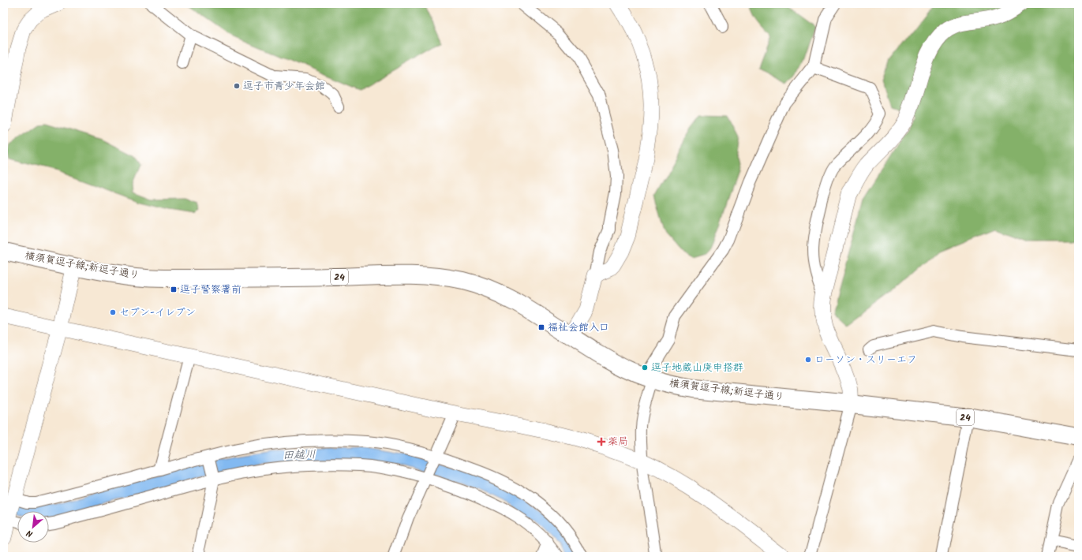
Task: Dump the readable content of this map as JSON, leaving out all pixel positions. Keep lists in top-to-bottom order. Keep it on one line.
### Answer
{"streets":{"main road":["横須賀逗子線;新逗子通り","24"]},"water":["田越川"],"places":{"other":["逗子市青少年会館","セブン-イレブン","ローソン・スリーエフ","逗子地蔵山庚申搭群"],"transit":["逗子警察署前","福祉会館入口"],"health":["薬局"]},"north":"bottom left"}
